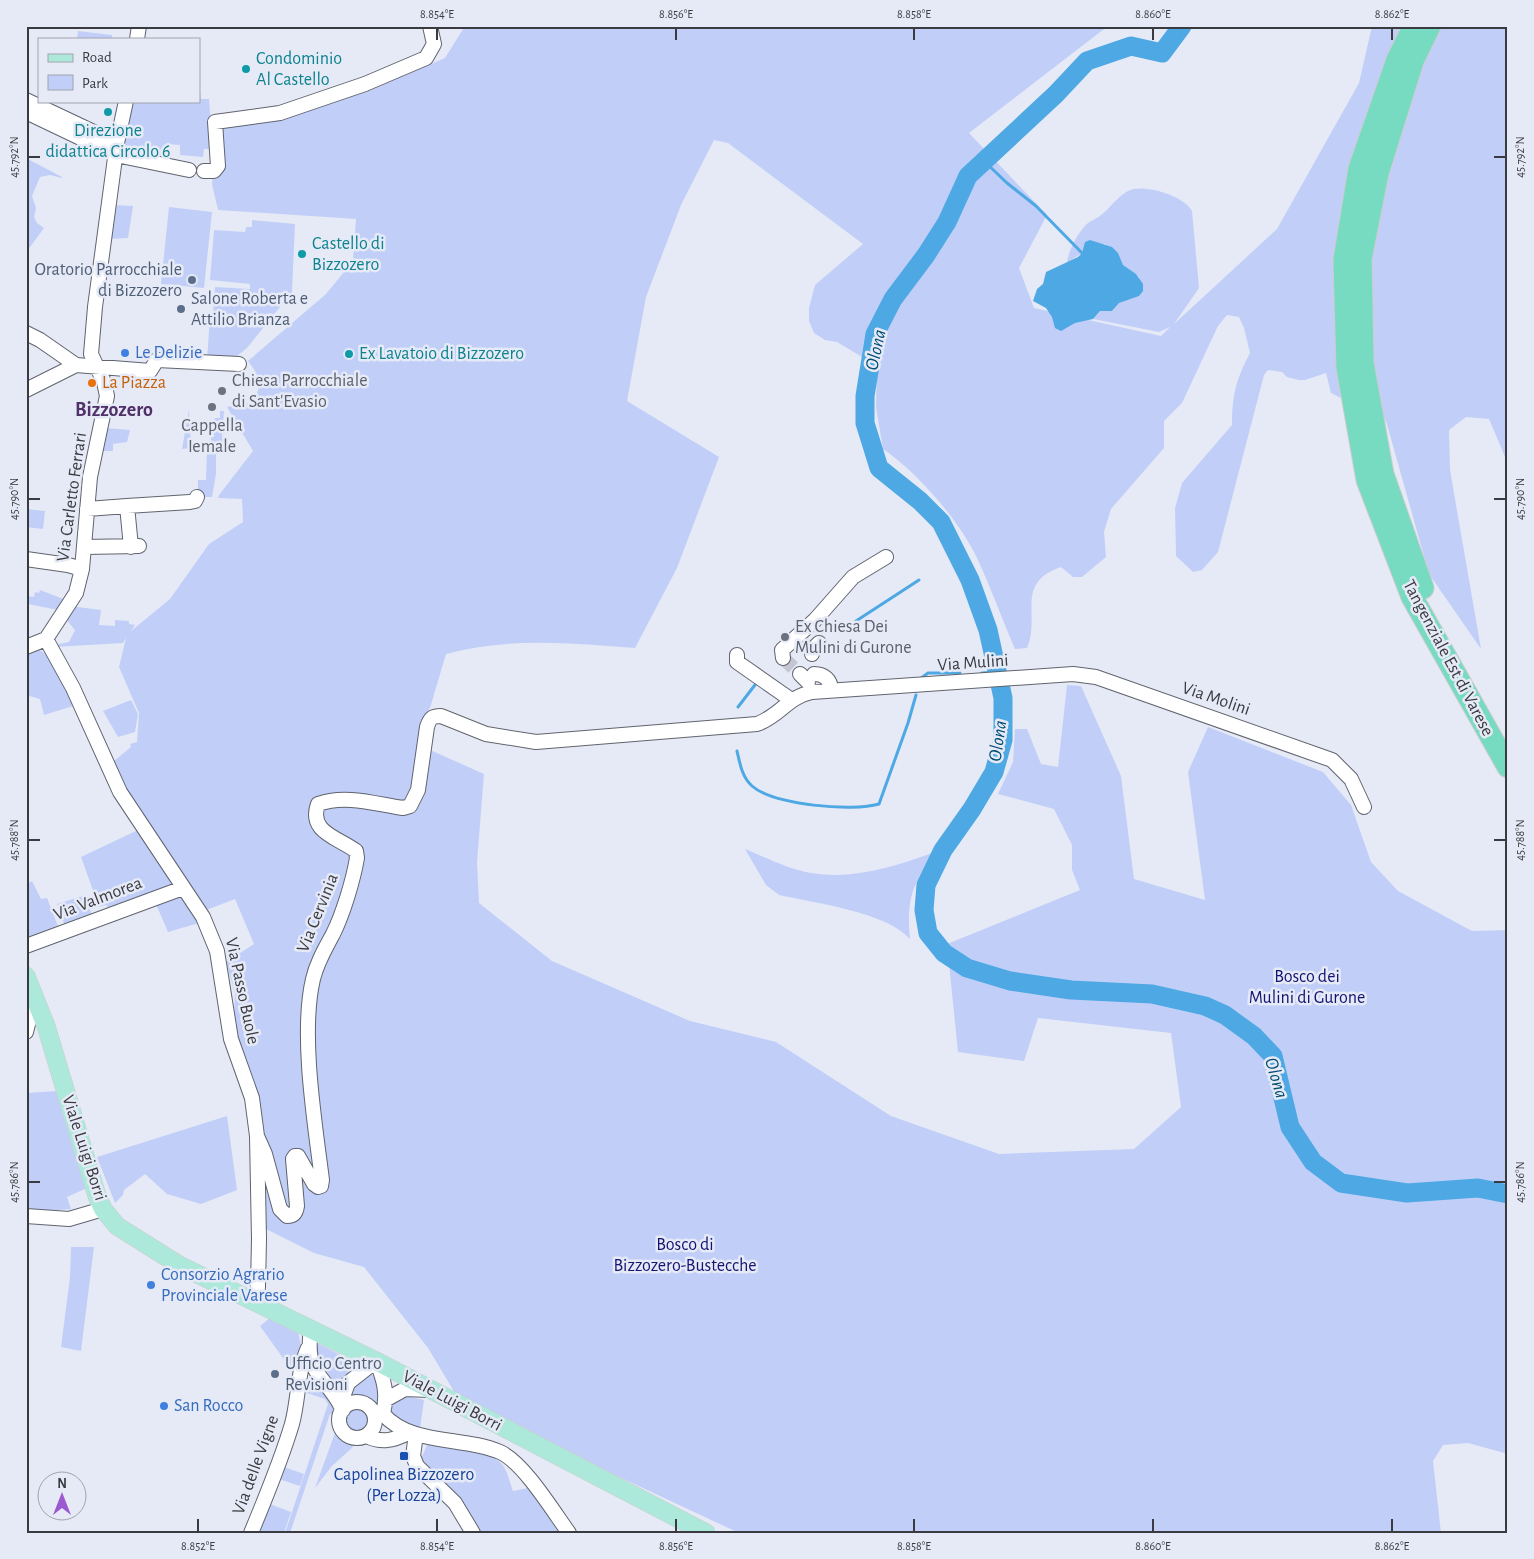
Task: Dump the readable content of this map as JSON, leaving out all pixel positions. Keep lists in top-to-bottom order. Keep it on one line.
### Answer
{"streets":{"highway":["Tangenziale Est di Varese"],"main road":["Viale Luigi Borri"],"street":["Via Carletto Ferrari","Via Mulini","Via Molini","Via Valmorea","Via Cervinia","Via Passo Buole","Via delle Vigne"]},"crossings":[["Via Carletto Ferrari","Via Passo Buole"],["Via Mulini","Via Molini"],["Via Mulini","Via Cervinia"],["Via Valmorea","Via Passo Buole"],["Via Cervinia","Via Passo Buole"],["Via Passo Buole","Viale Luigi Borri"]],"districts":["Bizzozero"],"water":["Olona"],"parks":["Bosco dei Mulini di Gurone","Bosco di Bizzozero-Bustecche"],"places":{"other":["Condominio Al Castello","Direzione didattica Circolo 6","Castello di Bizzozero","Oratorio Parrocchiale di Bizzozero","Salone Roberta e Attilio Brianza","Le Delizie","Ex Lavatoio di Bizzozero","La Piazza","Chiesa Parrocchiale di Sant'Evasio","Cappella Iemale","Ex Chiesa Dei Mulini di Gurone","Consorzio Agrario Provinciale Varese","Ufficio Centro Revisioni","San Rocco"],"transit":["Capolinea Bizzozero (Per Lozza)"]},"legend":["Road","Park"],"north":"top","coordinates":["8.854°E","8.856°E","8.858°E","8.860°E","8.862°E","45.792°N","45.790°N","45.788°N","45.786°N","8.852°E"]}
